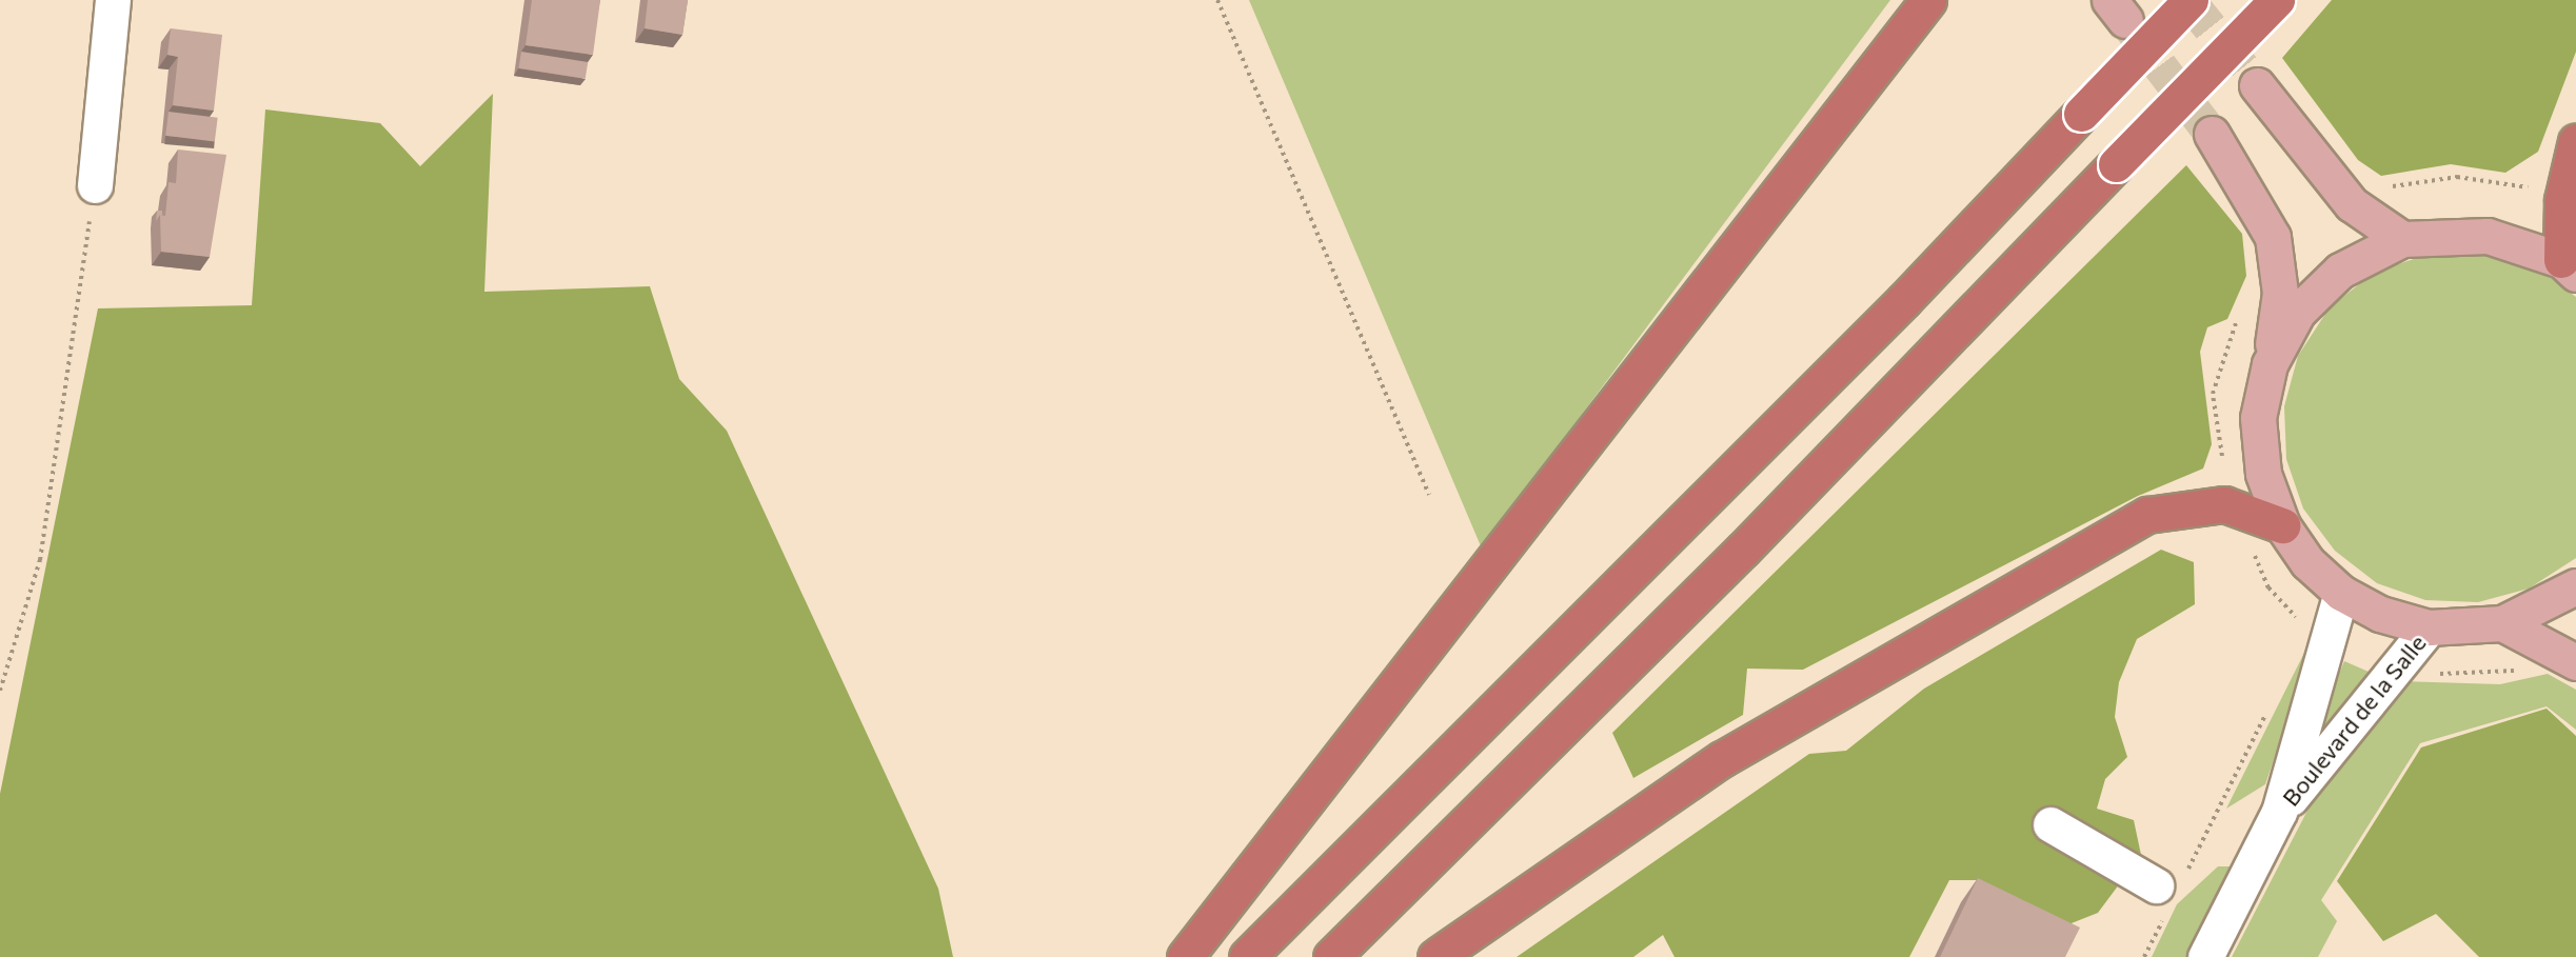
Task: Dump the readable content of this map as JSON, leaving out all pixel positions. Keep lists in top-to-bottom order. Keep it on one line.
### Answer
{"streets":{"street":["Boulevard de la Salle"]}}
